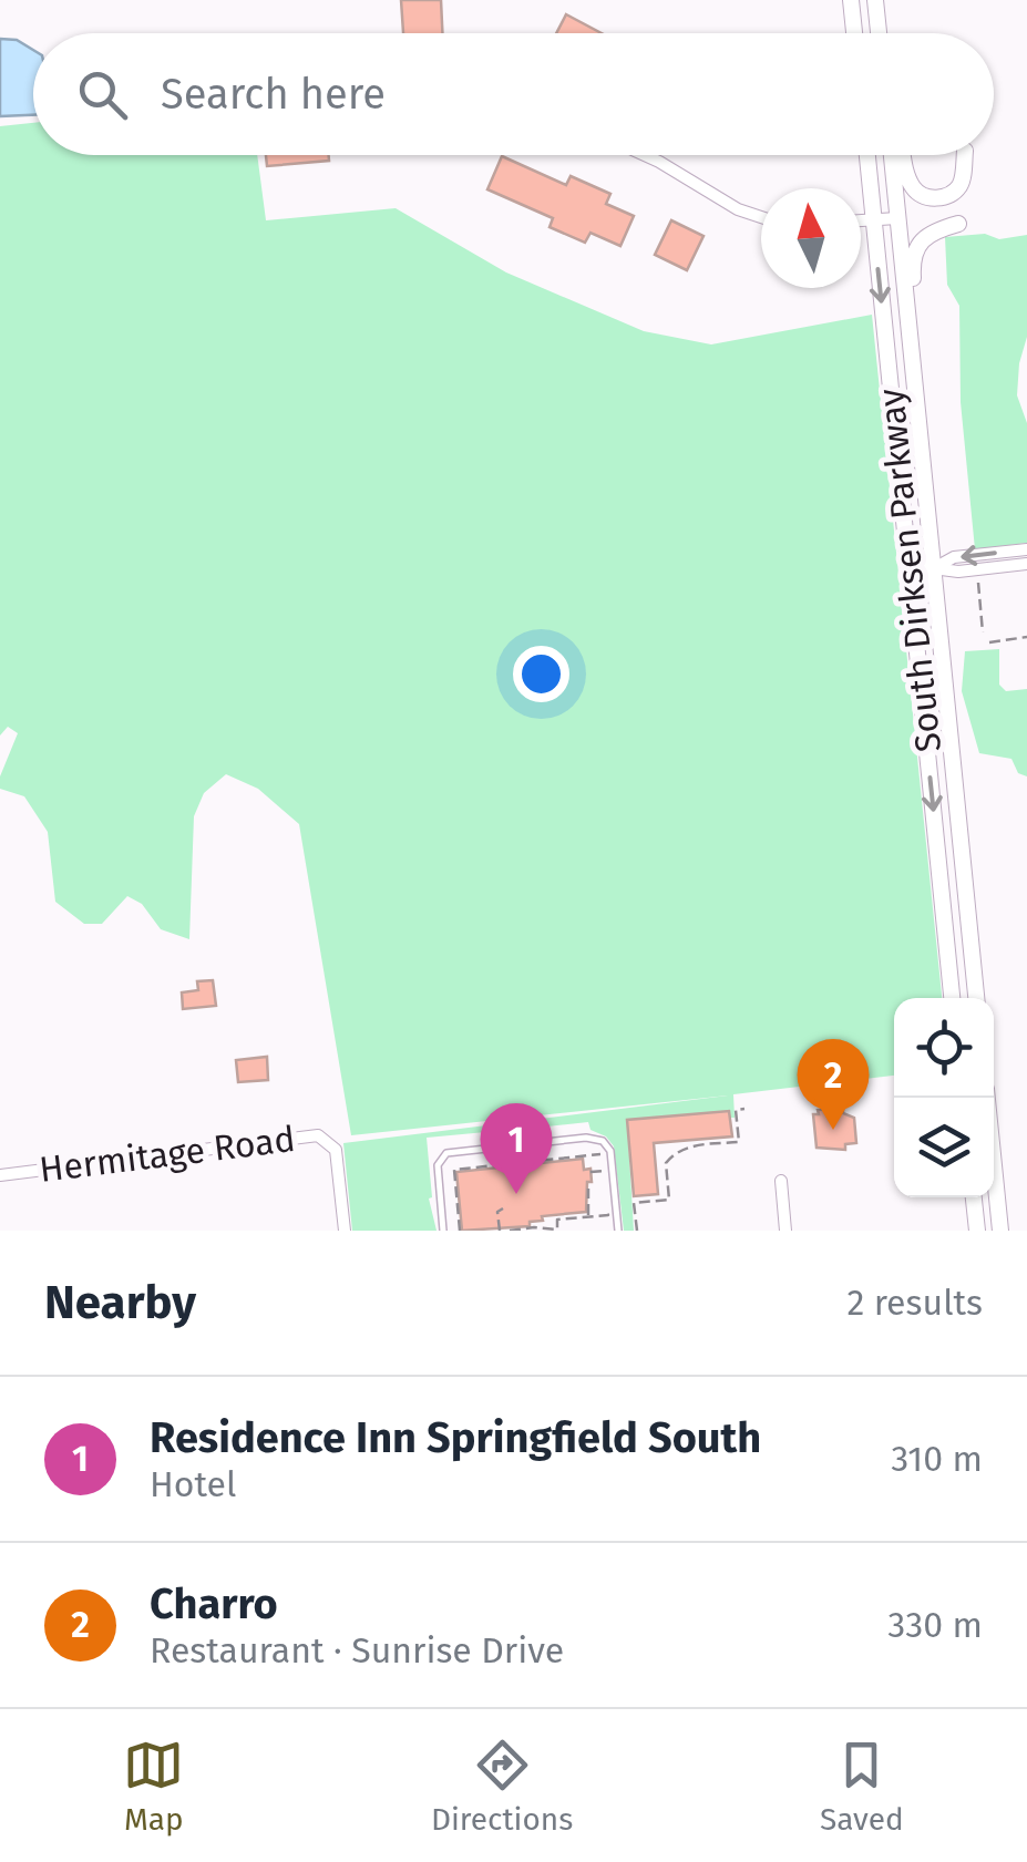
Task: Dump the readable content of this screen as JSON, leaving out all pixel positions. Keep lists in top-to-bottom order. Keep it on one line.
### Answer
{"streets":{"main road":["South Dirksen Parkway"],"street":["Hermitage Road"]},"north":"top","page":{"search":"Search here","pins":["2","1"],"heading":["Nearby","2 results"],"list":[{"mark":"1","name":"Residence Inn Springfield South","note":"Hotel","value":"310 m"},{"mark":"2","name":"Charro","note":"Restaurant · Sunrise Drive","value":"330 m"}],"nav":["Map","Directions","Saved"]}}
